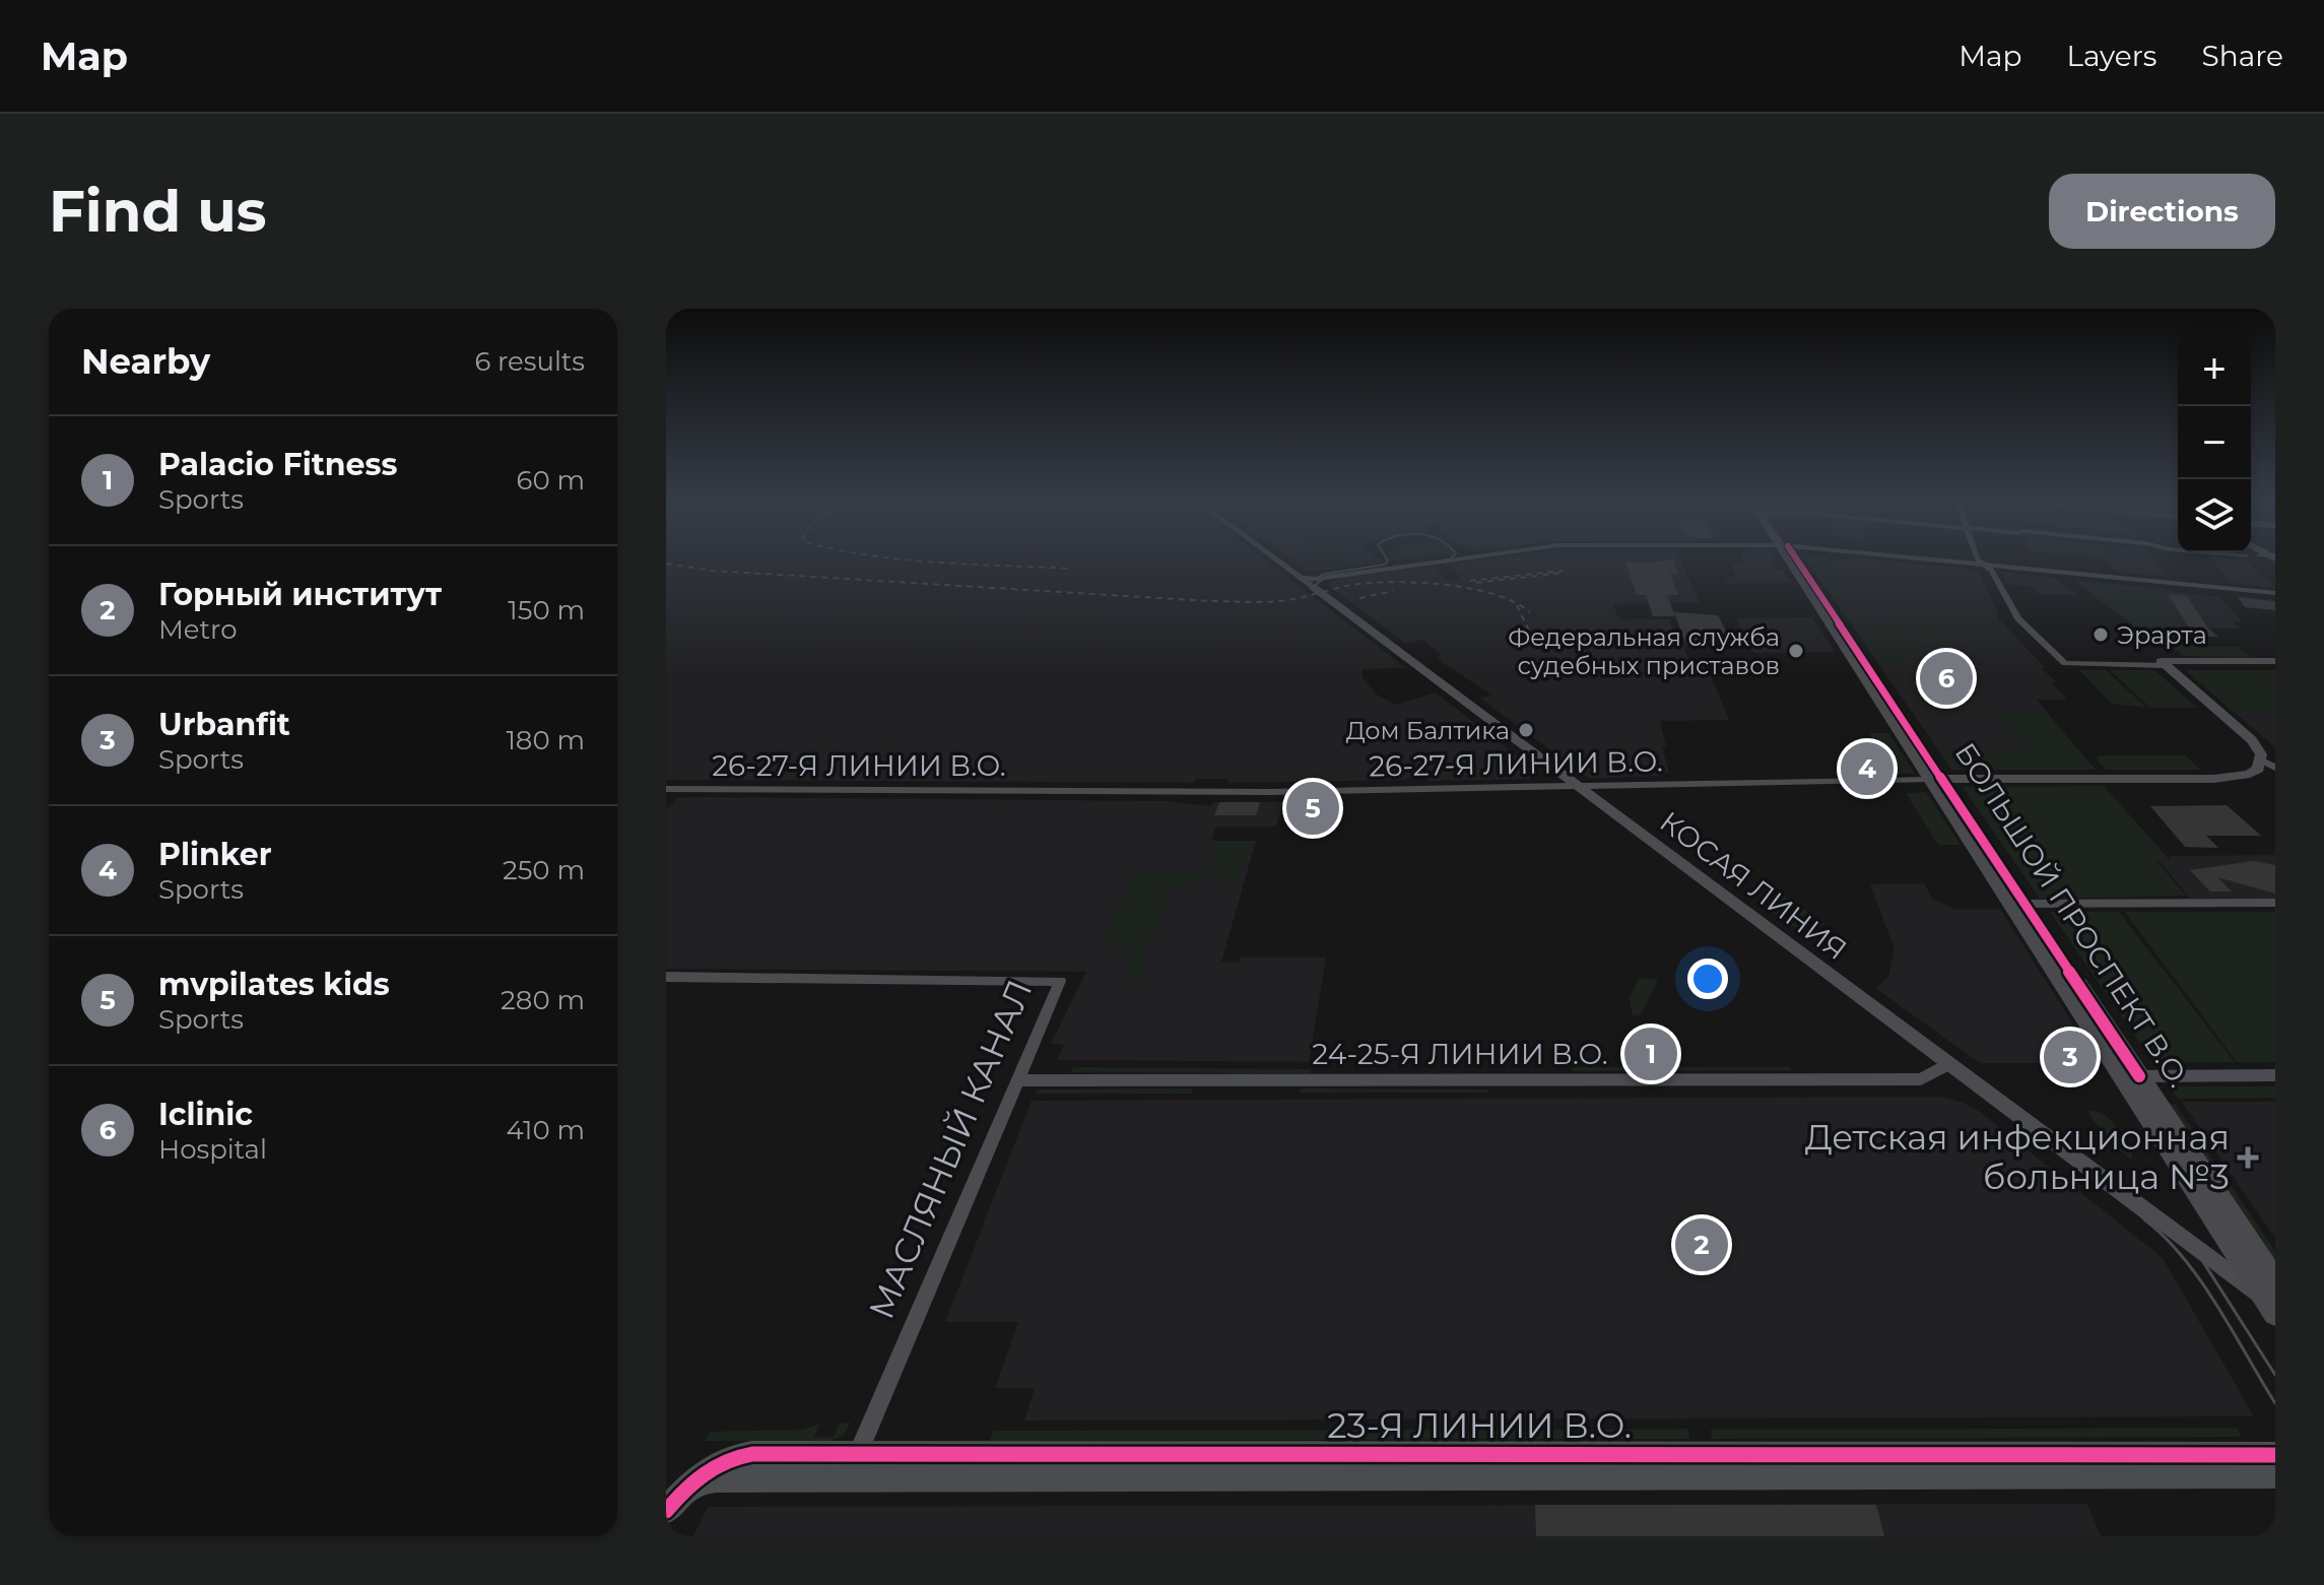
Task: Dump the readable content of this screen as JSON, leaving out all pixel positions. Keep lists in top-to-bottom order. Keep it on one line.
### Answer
{"streets":{"main road":["БОЛЬШОЙ ПРОСПЕКТ В.О."],"street":["26-27-Я ЛИНИИ В.О.","КОСАЯ ЛИНИЯ","24-25-Я ЛИНИИ В.О.","МАСЛЯНЫЙ КАНАЛ","23-Я ЛИНИИ В.О."]},"crossings":[["26-27-Я ЛИНИИ В.О.","КОСАЯ ЛИНИЯ"],["26-27-Я ЛИНИИ В.О.","БОЛЬШОЙ ПРОСПЕКТ В.О."],["КОСАЯ ЛИНИЯ","БОЛЬШОЙ ПРОСПЕКТ В.О."],["КОСАЯ ЛИНИЯ","24-25-Я ЛИНИИ В.О."],["24-25-Я ЛИНИИ В.О.","МАСЛЯНЫЙ КАНАЛ"],["МАСЛЯНЫЙ КАНАЛ","23-Я ЛИНИИ В.О."]],"places":{"other":["Эрарта","Федеральная служба судебных приставов","Дом Балтика"],"health":["Детская инфекционная больница №3"]},"page":{"header":"Map","nav":["Map","Layers","Share"],"buttons":"Directions","title":"Find us","heading":["Nearby","6 results"],"map_buttons":["+","−"],"list":[{"mark":"1","name":"Palacio Fitness","note":"Sports","value":"60 m"},{"mark":"2","name":"Горный институт","note":"Metro","value":"150 m"},{"mark":"3","name":"Urbanfit","note":"Sports","value":"180 m"},{"mark":"4","name":"Plinker","note":"Sports","value":"250 m"},{"mark":"5","name":"mvpilates kids","note":"Sports","value":"280 m"},{"mark":"6","name":"Iclinic","note":"Hospital","value":"410 m"}],"pins":["6","4","5","1","3","2"]}}
